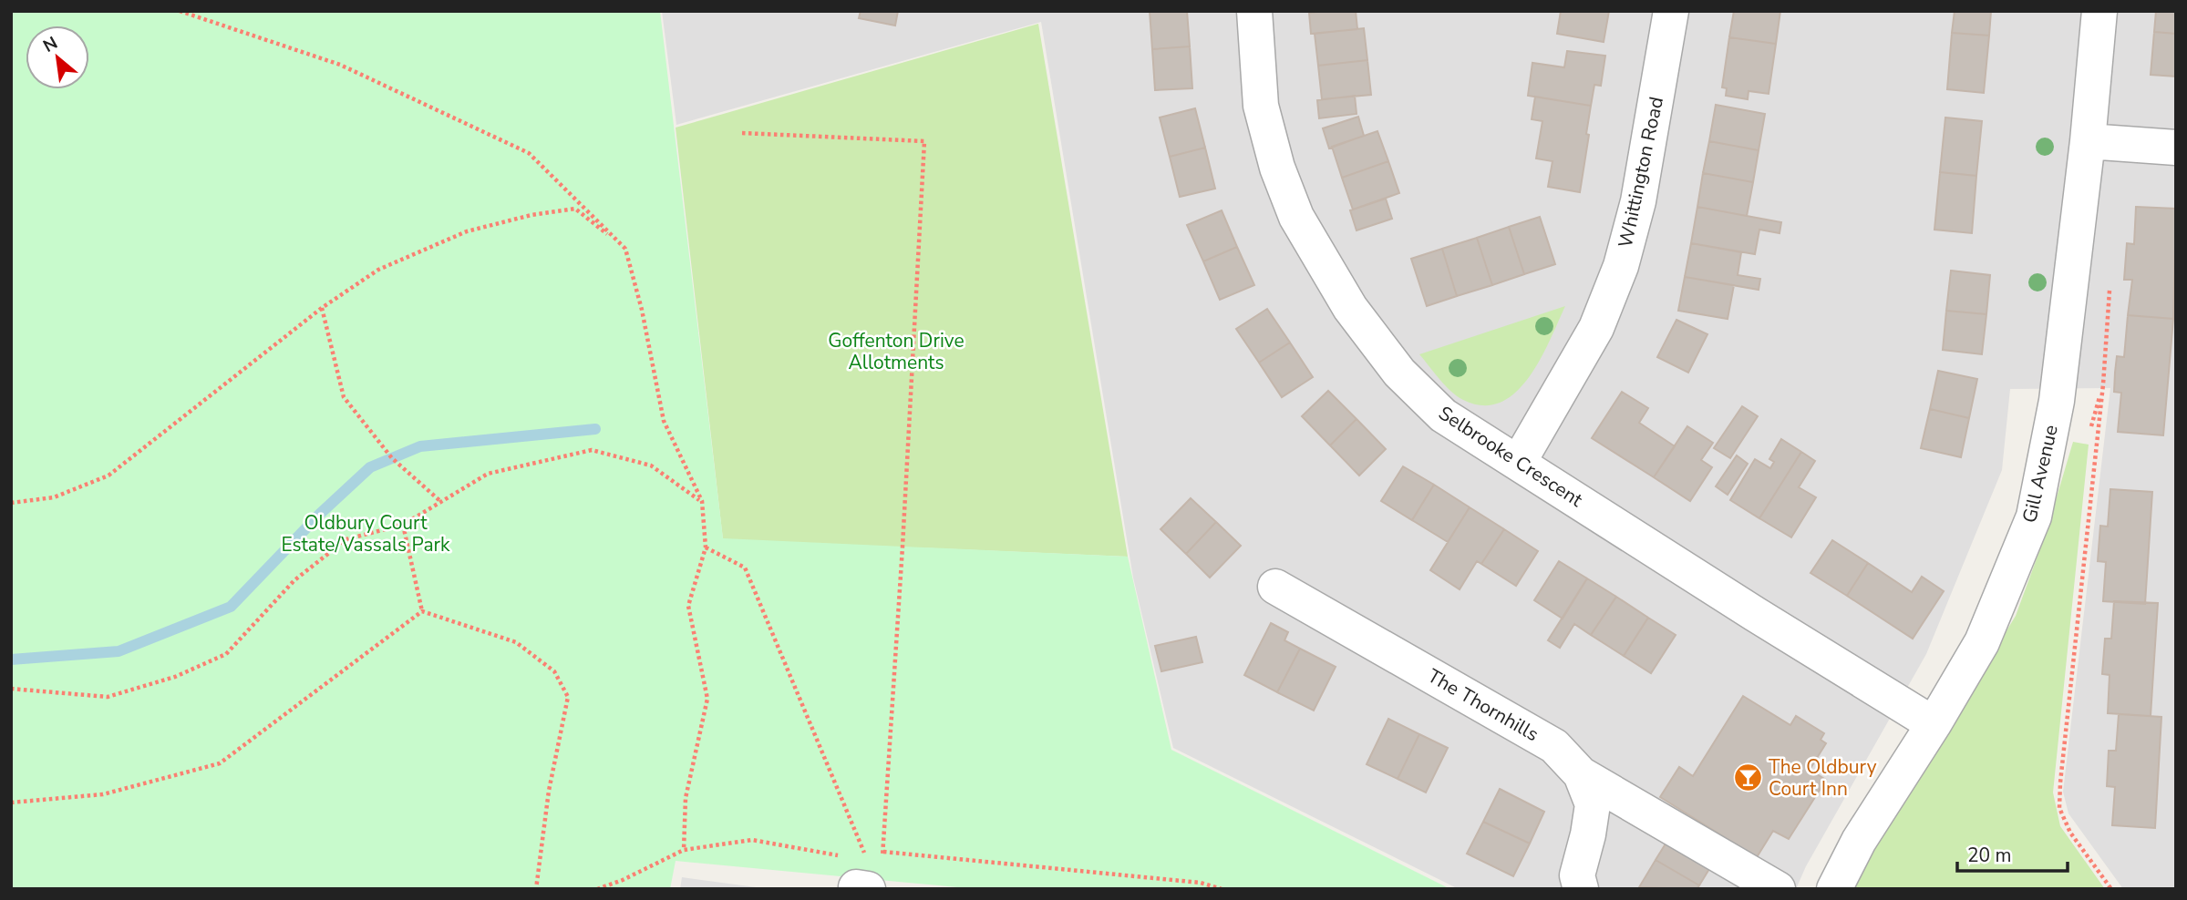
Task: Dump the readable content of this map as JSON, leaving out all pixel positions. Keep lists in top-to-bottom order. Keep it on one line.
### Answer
{"streets":{"street":["Whittington Road","Selbrooke Crescent","Gill Avenue","The Thornhills"]},"crossings":[["Whittington Road","Selbrooke Crescent"],["Selbrooke Crescent","Gill Avenue"]],"parks":["Goffenton Drive Allotments","Oldbury Court Estate/Vassals Park"],"places":{"bar":["The Oldbury Court Inn"]},"scale_bar":"20 m","north":"top left"}
